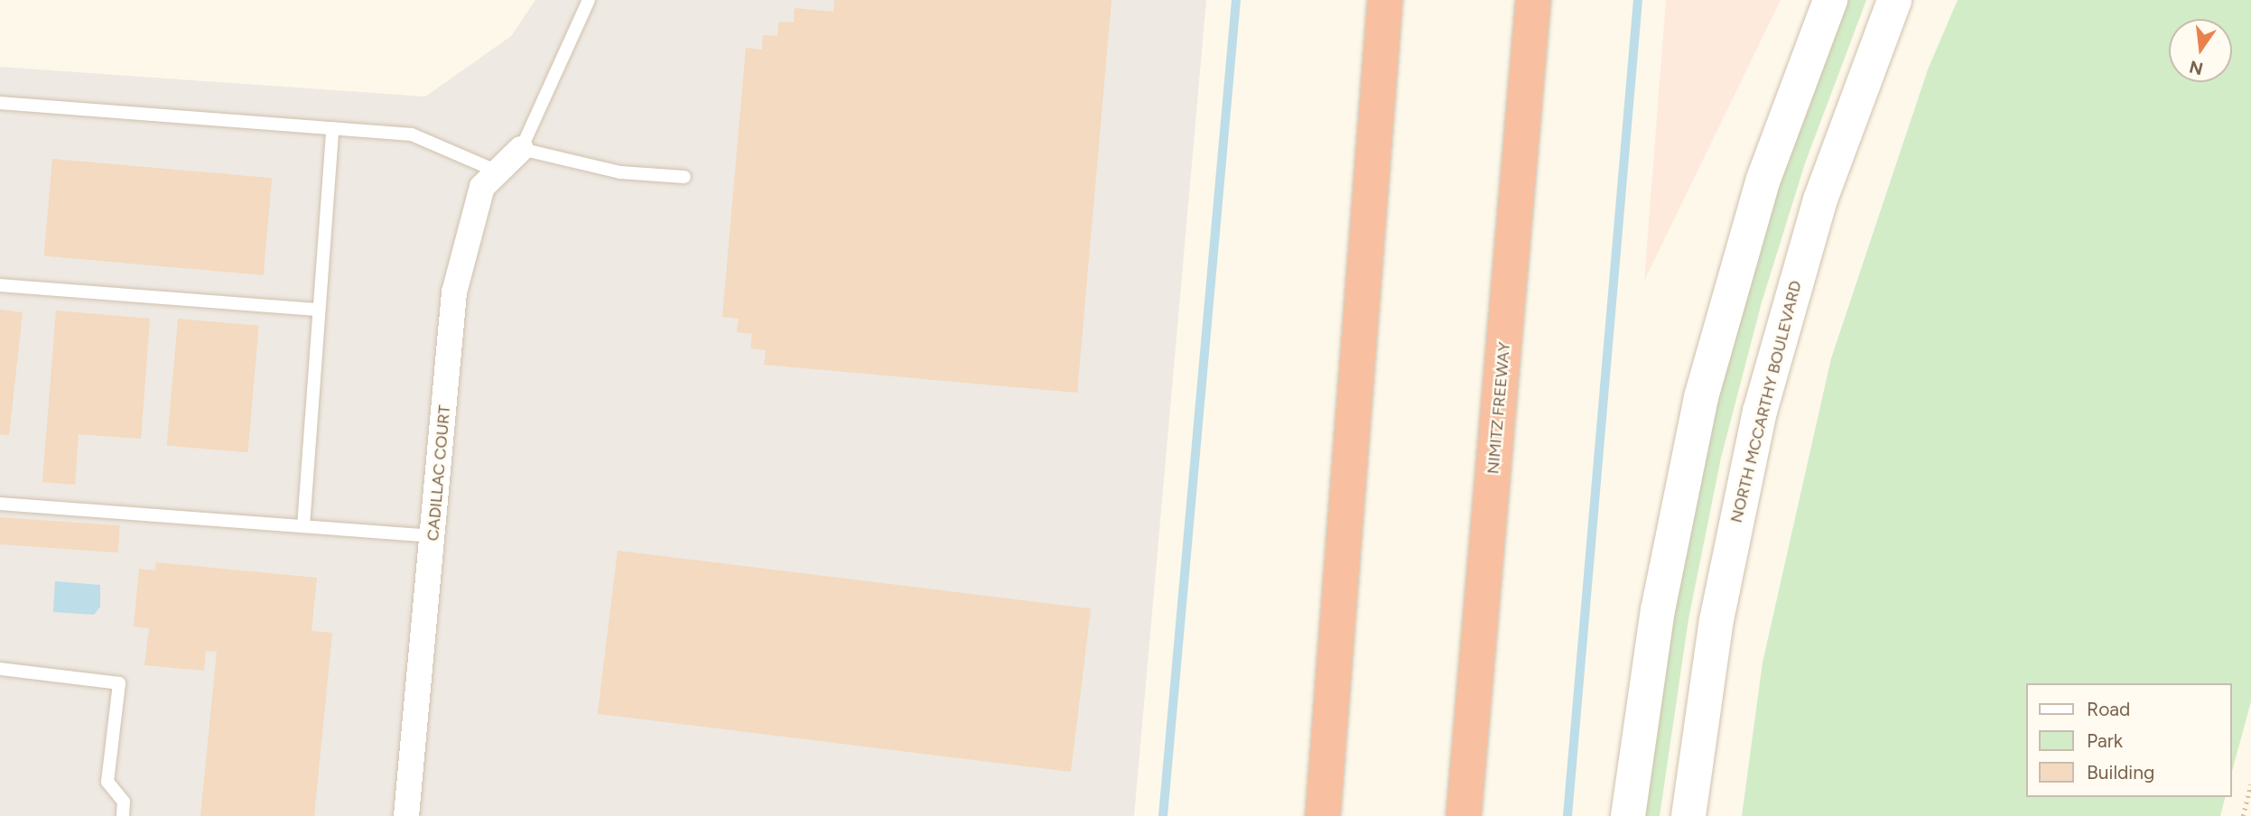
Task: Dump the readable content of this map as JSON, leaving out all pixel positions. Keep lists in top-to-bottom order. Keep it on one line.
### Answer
{"streets":{"highway":["NIMITZ FREEWAY"],"main road":["NORTH MCCARTHY BOULEVARD"],"street":["CADILLAC COURT"]},"legend":["Road","Park","Building"],"north":"bottom"}
